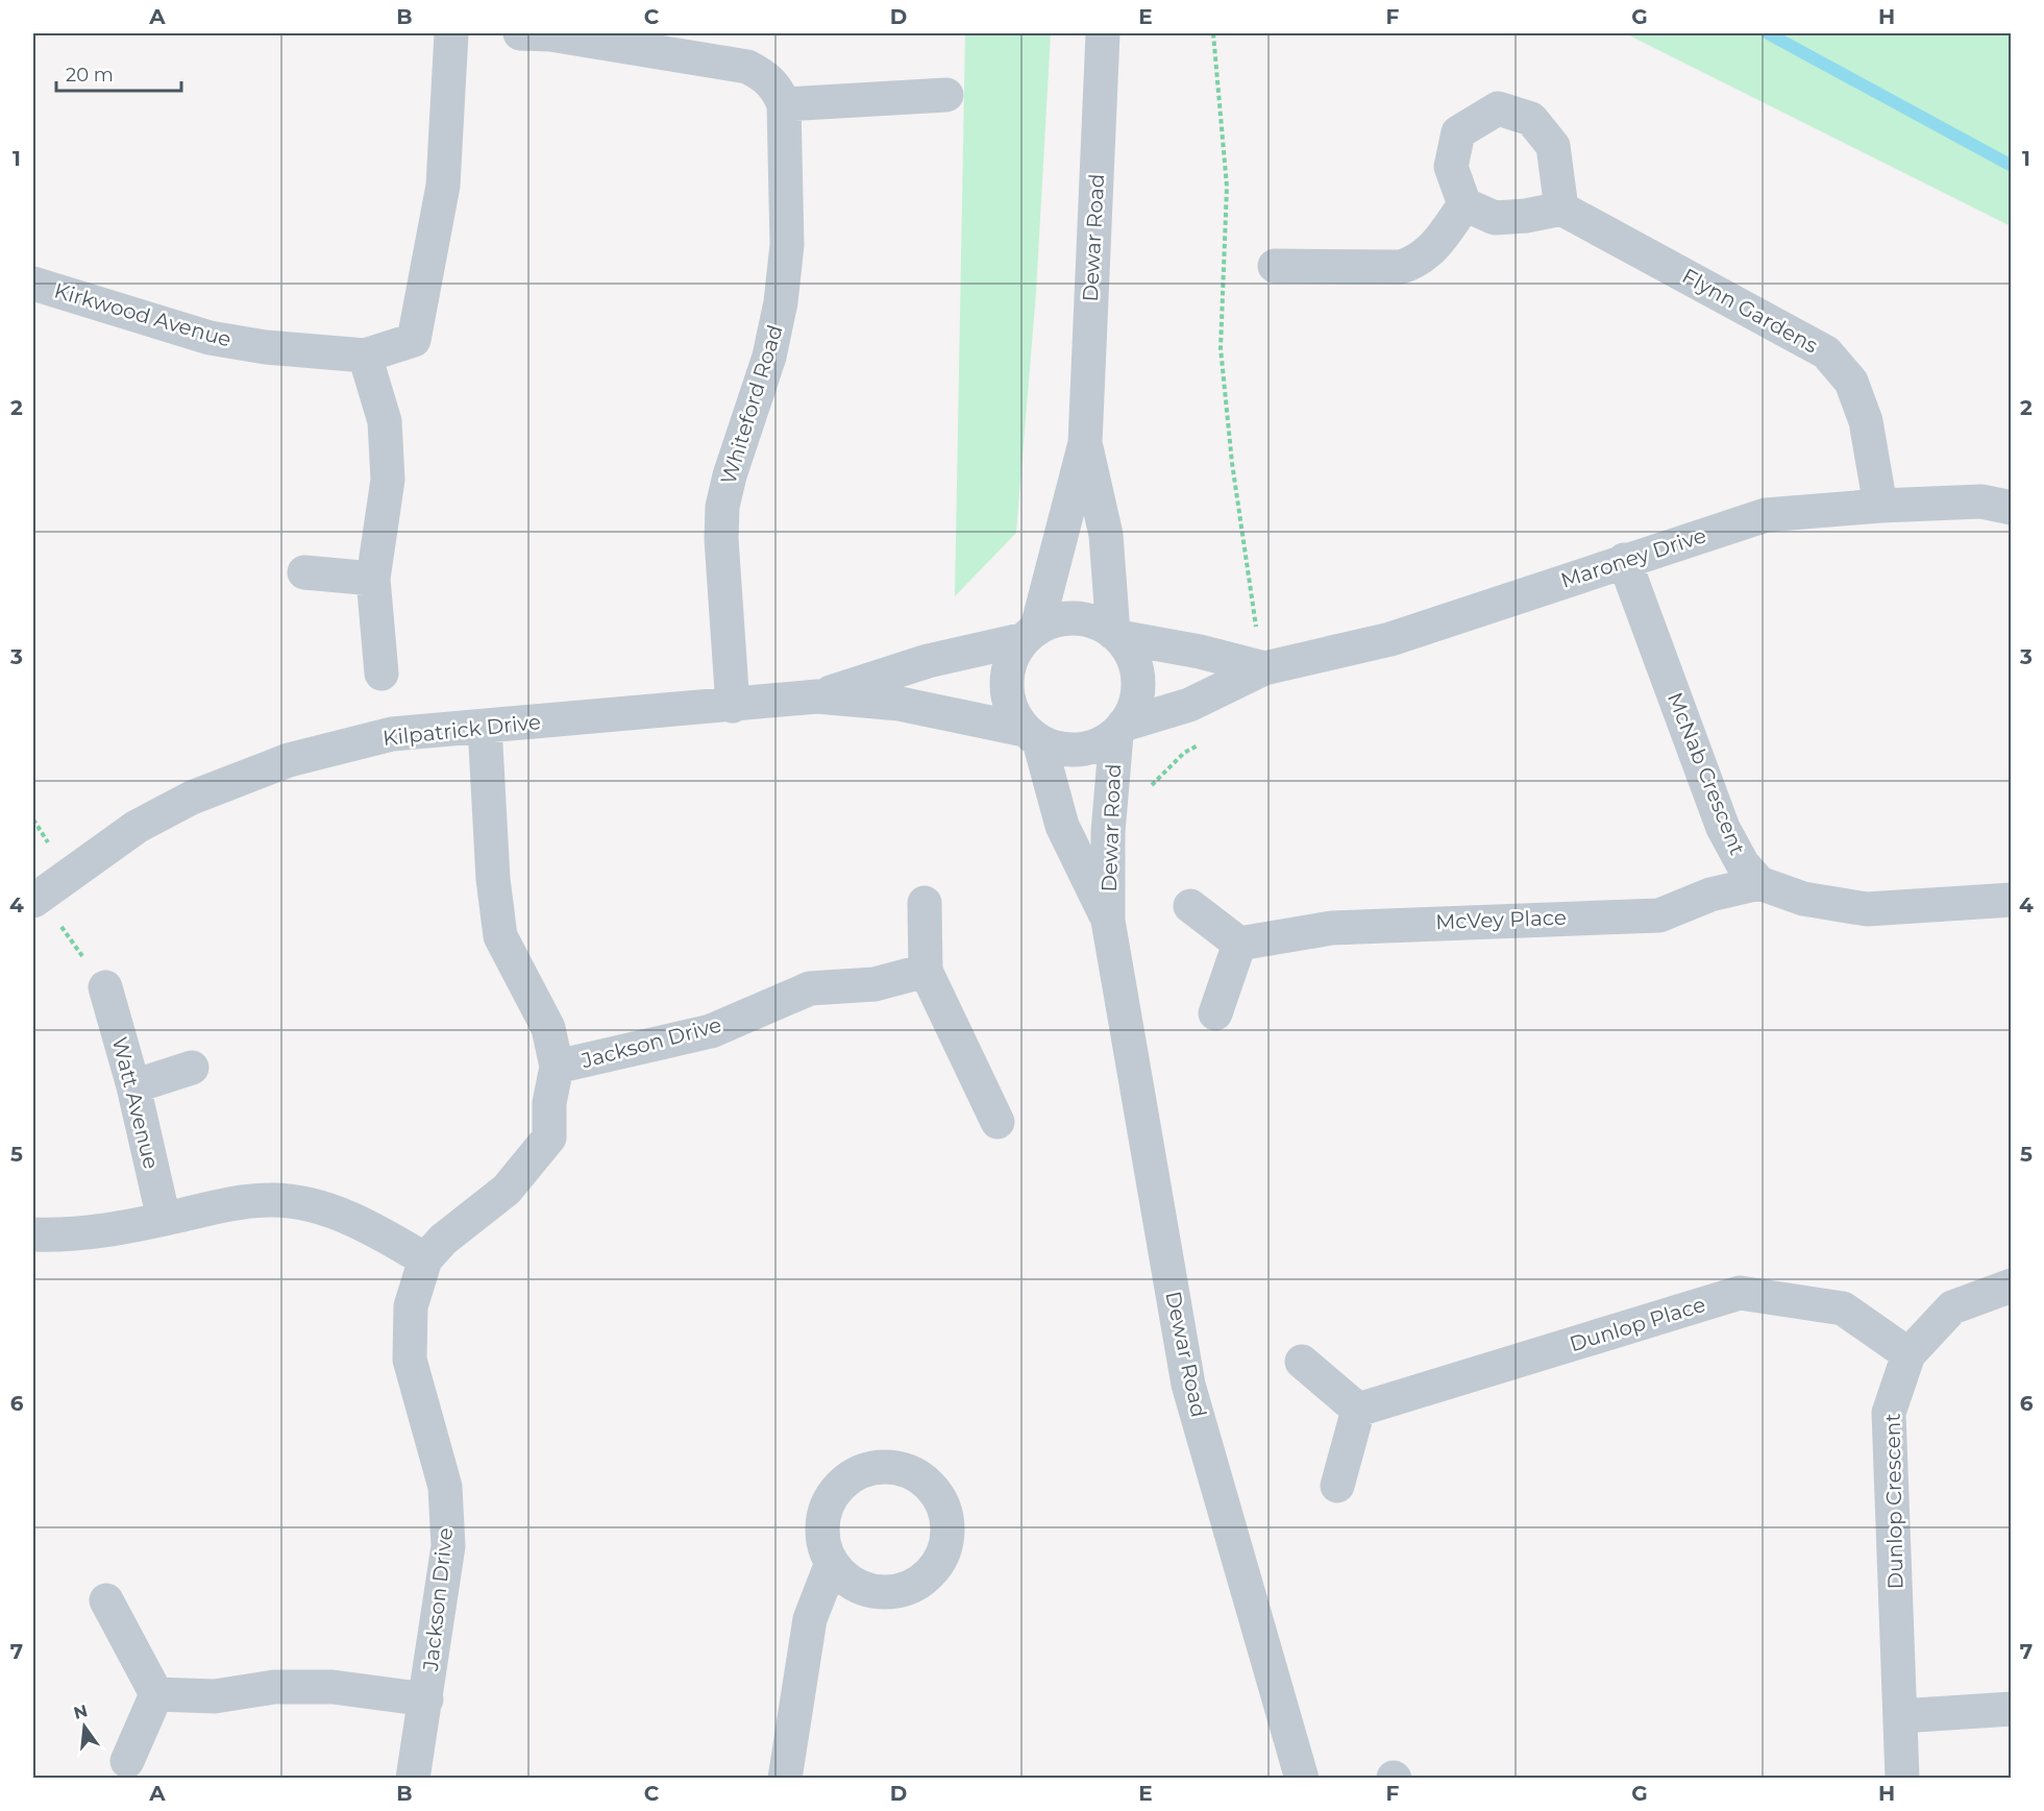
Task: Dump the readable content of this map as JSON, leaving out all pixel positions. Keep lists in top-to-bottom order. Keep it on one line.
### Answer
{"streets":{"street":["Dewar Road","Flynn Gardens","Kirkwood Avenue","Whiteford Road","Maroney Drive","Kilpatrick Drive","McNab Crescent","McVey Place","Jackson Drive","Watt Avenue","Dunlop Place","Dunlop Crescent"]},"crossings":[["Dewar Road","Maroney Drive"],["Dewar Road","Kilpatrick Drive"],["Flynn Gardens","Maroney Drive"],["Whiteford Road","Kilpatrick Drive"],["Maroney Drive","Kilpatrick Drive"],["Maroney Drive","McNab Crescent"],["Kilpatrick Drive","Jackson Drive"],["McNab Crescent","McVey Place"],["Dunlop Place","Dunlop Crescent"]],"scale_bar":"20 m","north":"top","grid":{"columns":["A","B","C","D","E","F","G","H"],"rows":["1","2","3","4","5","6","7"]}}
